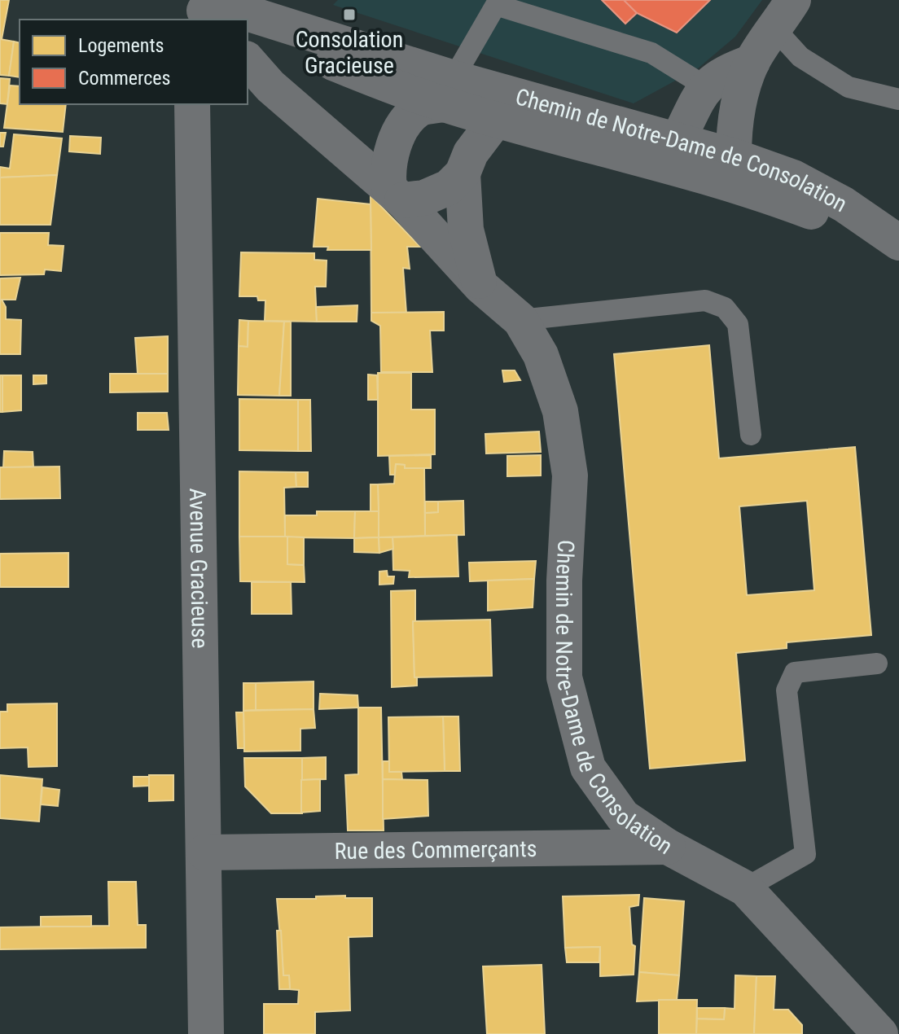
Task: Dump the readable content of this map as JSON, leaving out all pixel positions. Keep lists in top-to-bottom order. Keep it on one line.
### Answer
{"streets":{"street":["Chemin de Notre-Dame de Consolation","Avenue Gracieuse","Rue des Commerçants"]},"crossings":[["Chemin de Notre-Dame de Consolation","Rue des Commerçants"],["Avenue Gracieuse","Rue des Commerçants"]],"places":{"transit":["Consolation Gracieuse"]},"legend":["Logements","Commerces"]}
